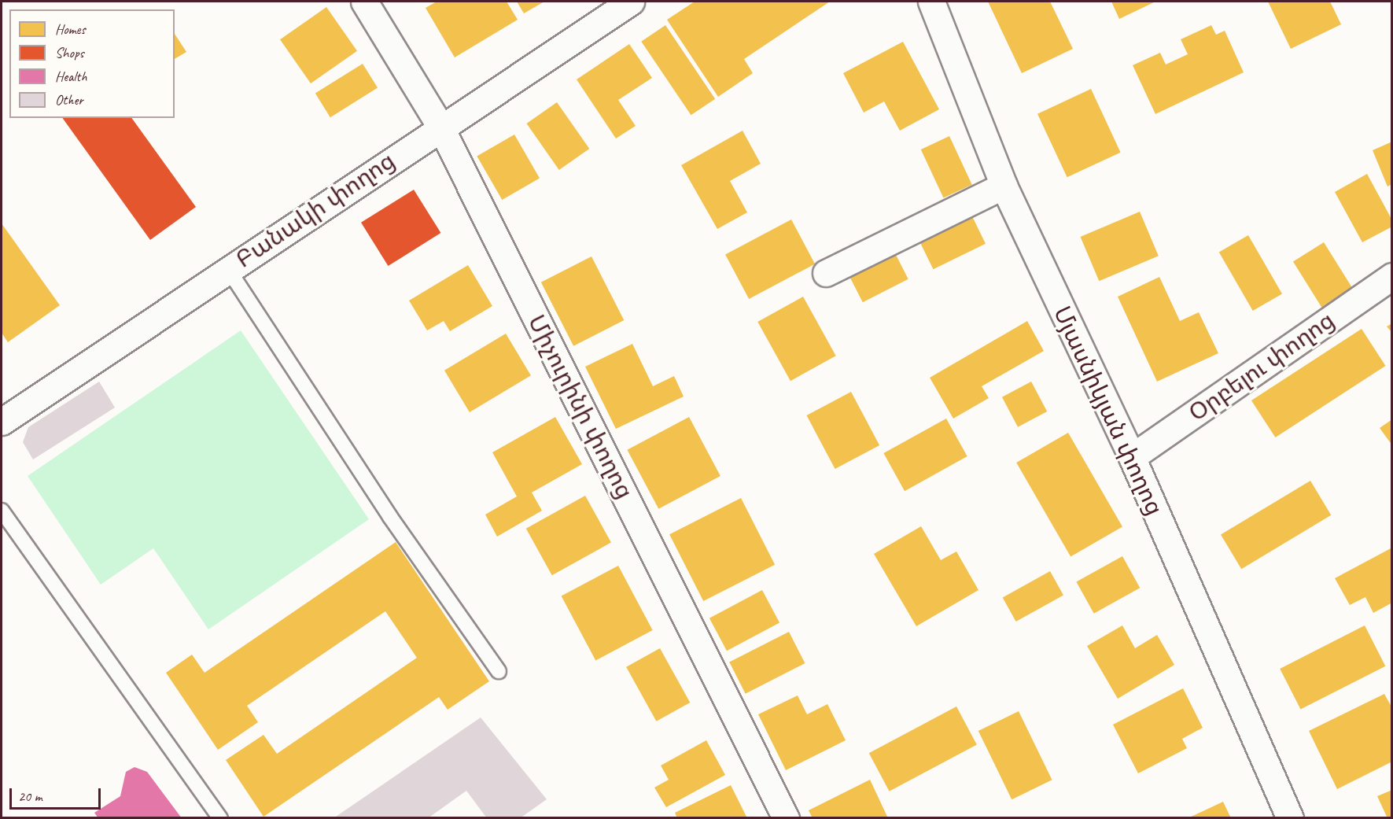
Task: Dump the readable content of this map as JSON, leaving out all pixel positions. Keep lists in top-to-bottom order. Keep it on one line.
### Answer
{"streets":{"street":["Բանակի փողոց","Օրբելու փողոց","Միչուրինի փողոց","Մյասնիկյան փողոց"]},"crossings":[["Բանակի փողոց","Միչուրինի փողոց"],["Օրբելու փողոց","Մյասնիկյան փողոց"]],"legend":["Homes","Shops","Health","Other"],"scale_bar":"20 m"}
